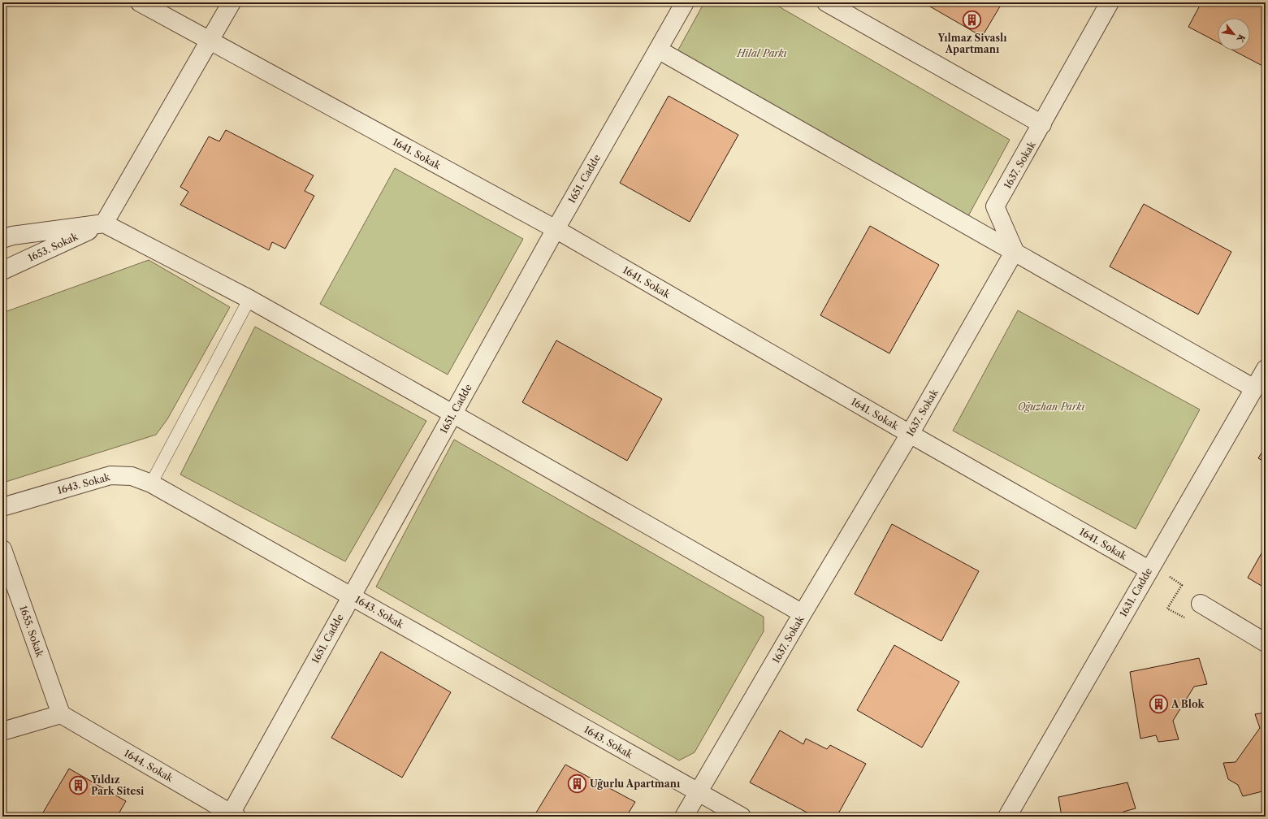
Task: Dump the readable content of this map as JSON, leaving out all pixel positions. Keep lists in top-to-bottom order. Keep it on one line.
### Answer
{"streets":{"street":["1641. Sokak","1637. Sokak","1651. Cadde","1653. Sokak","1643. Sokak","1631. Cadde","1655. Sokak","1644. Sokak"]},"crossings":[["1641. Sokak","1637. Sokak"],["1641. Sokak","1651. Cadde"],["1641. Sokak","1631. Cadde"],["1637. Sokak","1643. Sokak"],["1651. Cadde","1643. Sokak"],["1651. Cadde","1644. Sokak"],["1655. Sokak","1644. Sokak"]],"parks":["Hilal Parkı","Oğuzhan Parkı"],"places":{"building":["Yılmaz Sivaslı Apartmanı","A Blok","Uğurlu Apartmanı","Yıldız Park Sitesi"]},"north":"bottom right"}
